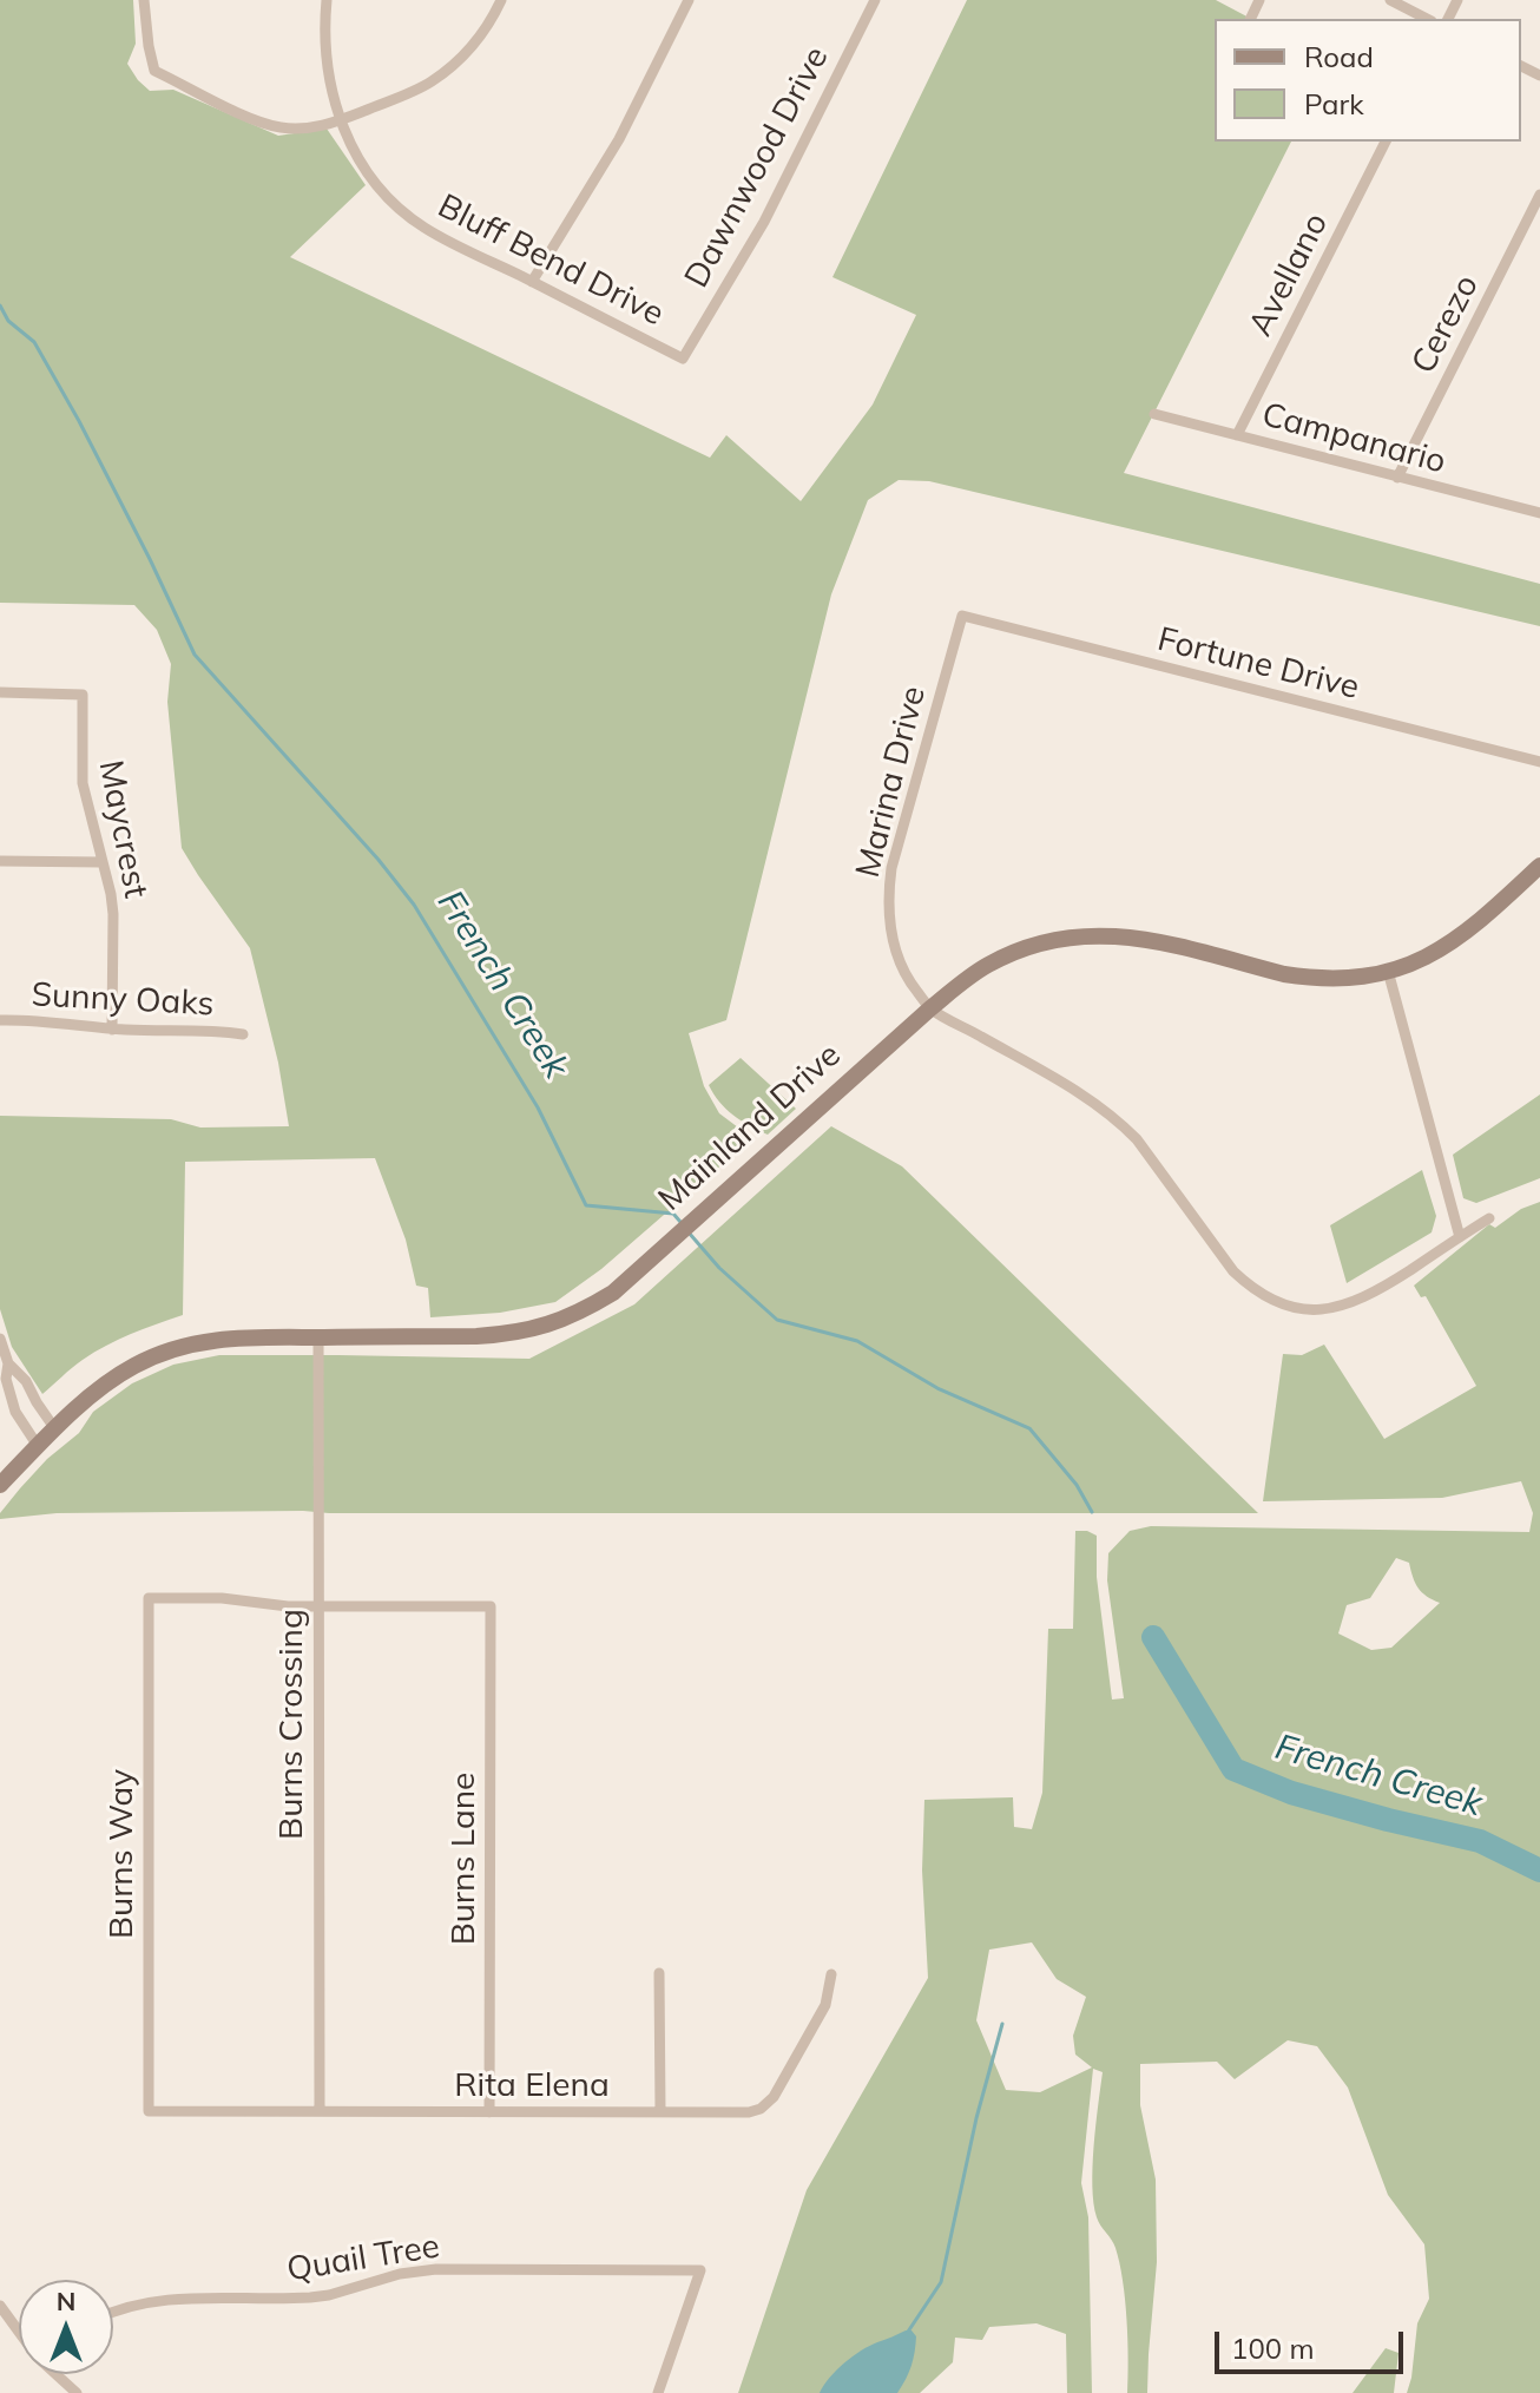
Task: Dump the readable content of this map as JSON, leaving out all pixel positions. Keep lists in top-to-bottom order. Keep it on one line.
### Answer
{"streets":{"main road":["Mainland Drive"],"street":["Dawnwood Drive","Bluff Bend Drive","Avellano","Cerezo","Campanario","Fortune Drive","Marina Drive","Maycrest","Sunny Oaks","Burns Crossing","Burns Way","Burns Lane","Rita Elena","Quail Tree"]},"crossings":[["Dawnwood Drive","Bluff Bend Drive"],["Avellano","Campanario"],["Cerezo","Campanario"],["Fortune Drive","Marina Drive"],["Marina Drive","Mainland Drive"],["Maycrest","Sunny Oaks"],["Mainland Drive","Burns Crossing"],["Burns Crossing","Burns Way"],["Burns Crossing","Burns Lane"],["Burns Crossing","Rita Elena"],["Burns Way","Burns Lane"],["Burns Way","Rita Elena"],["Burns Lane","Rita Elena"]],"water":["French Creek"],"legend":["Road","Park"],"scale_bar":"100 m","north":"top"}
